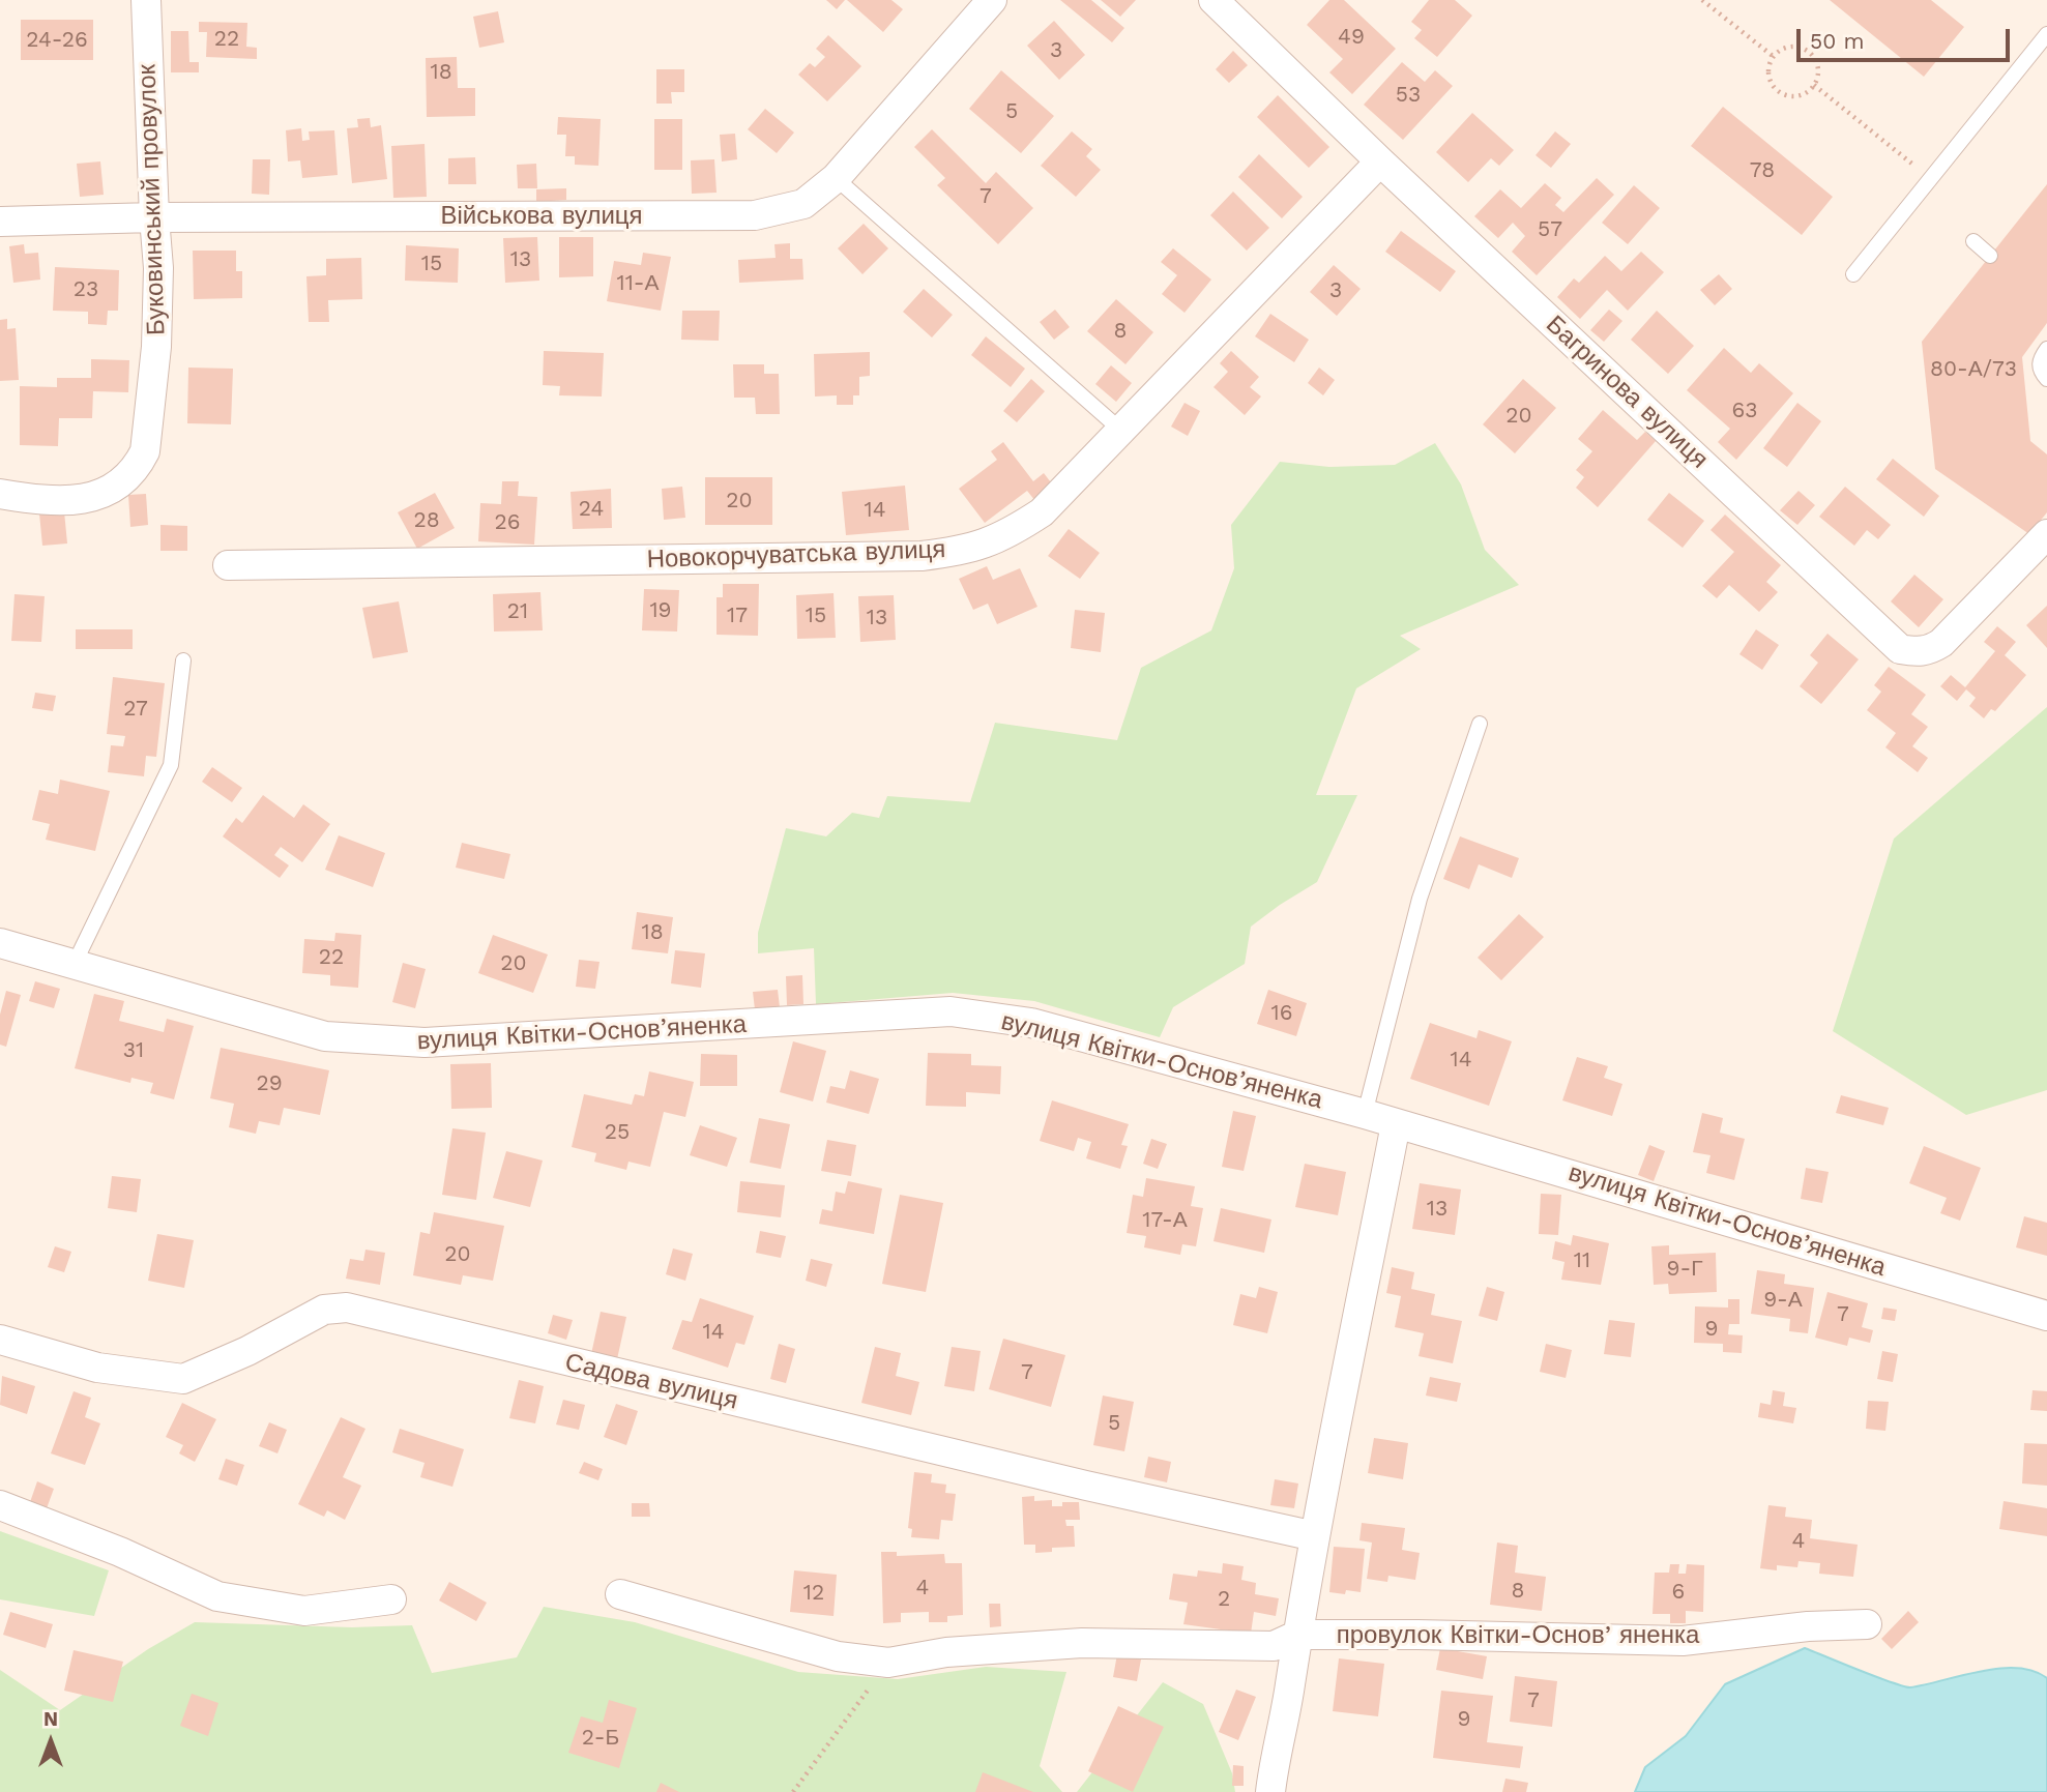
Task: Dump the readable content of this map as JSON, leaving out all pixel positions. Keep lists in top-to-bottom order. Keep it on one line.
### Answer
{"streets":{"street":["Буковинський провулок","Військова вулиця","Багринова вулиця","Новокорчуватська вулиця","вулиця Квітки-Основ’яненка","Садова вулиця","провулок Квітки-Основʼяненка"]},"crossings":[["Буковинський провулок","Військова вулиця"],["Багринова вулиця","Новокорчуватська вулиця"],["вулиця Квітки-Основ’яненка","провулок Квітки-Основʼяненка"],["Садова вулиця","провулок Квітки-Основʼяненка"]],"house_numbers":["49","22","24-26","3","18","53","5","78","7","57","13","15","11-А","23","3","8","80-А/73","63","20","20","24","14","28","26","19","21","17","15","13","27","18","22","20","16","31","14","29","25","13","17-А","20","11","9-Г","9-А","7","9","14","7","5","4","4","8","6","12","2","7","9","2-Б"],"scale_bar":"50 m","north":"top"}
